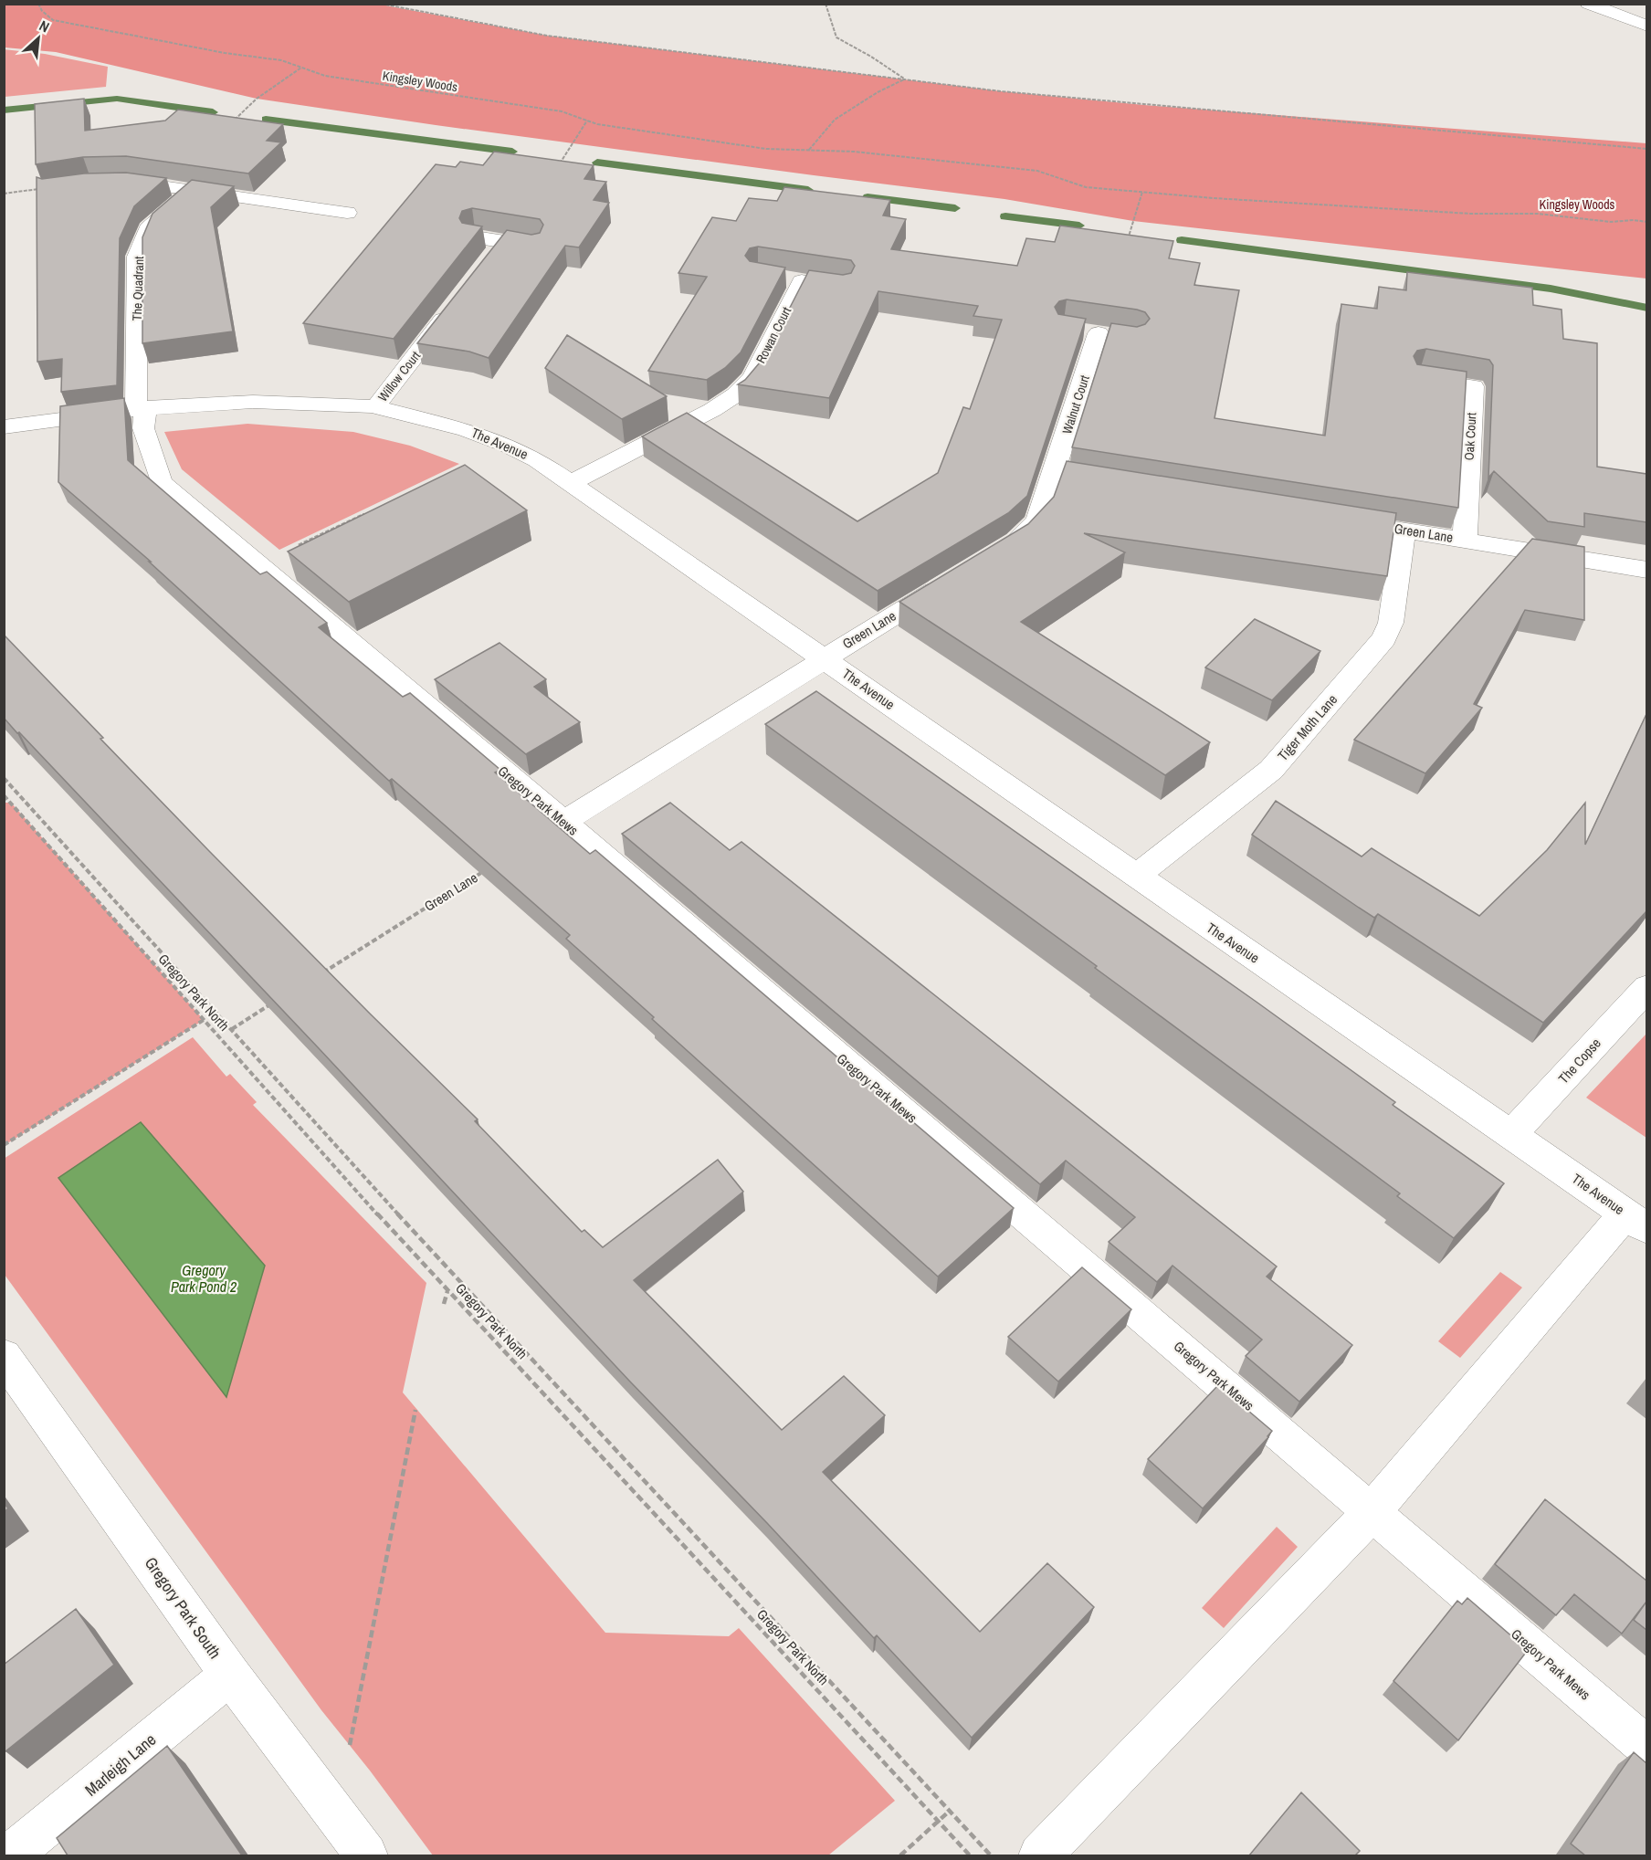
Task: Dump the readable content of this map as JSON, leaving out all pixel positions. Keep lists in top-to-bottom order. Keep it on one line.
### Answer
{"streets":{"street":["The Quadrant","Rowan Court","Willow Court","Walnut Court","Oak Court","The Avenue","Green Lane","Tiger Moth Lane","Gregory Park Mews","The Copse","Gregory Park South","Marleigh Lane"],"path":["Kingsley Woods","Gregory Park North"]},"crossings":[["The Quadrant","The Avenue"],["The Quadrant","Gregory Park Mews"],["Rowan Court","The Avenue"],["Willow Court","The Avenue"],["Oak Court","Green Lane"],["The Avenue","Green Lane"],["The Avenue","Tiger Moth Lane"],["The Avenue","Gregory Park Mews"],["The Avenue","The Copse"],["Green Lane","Tiger Moth Lane"],["Green Lane","Gregory Park Mews"],["Gregory Park South","Marleigh Lane"]],"water":["Gregory Park Pond 2"],"parks":["Kingsley Woods"],"north":"top right"}
